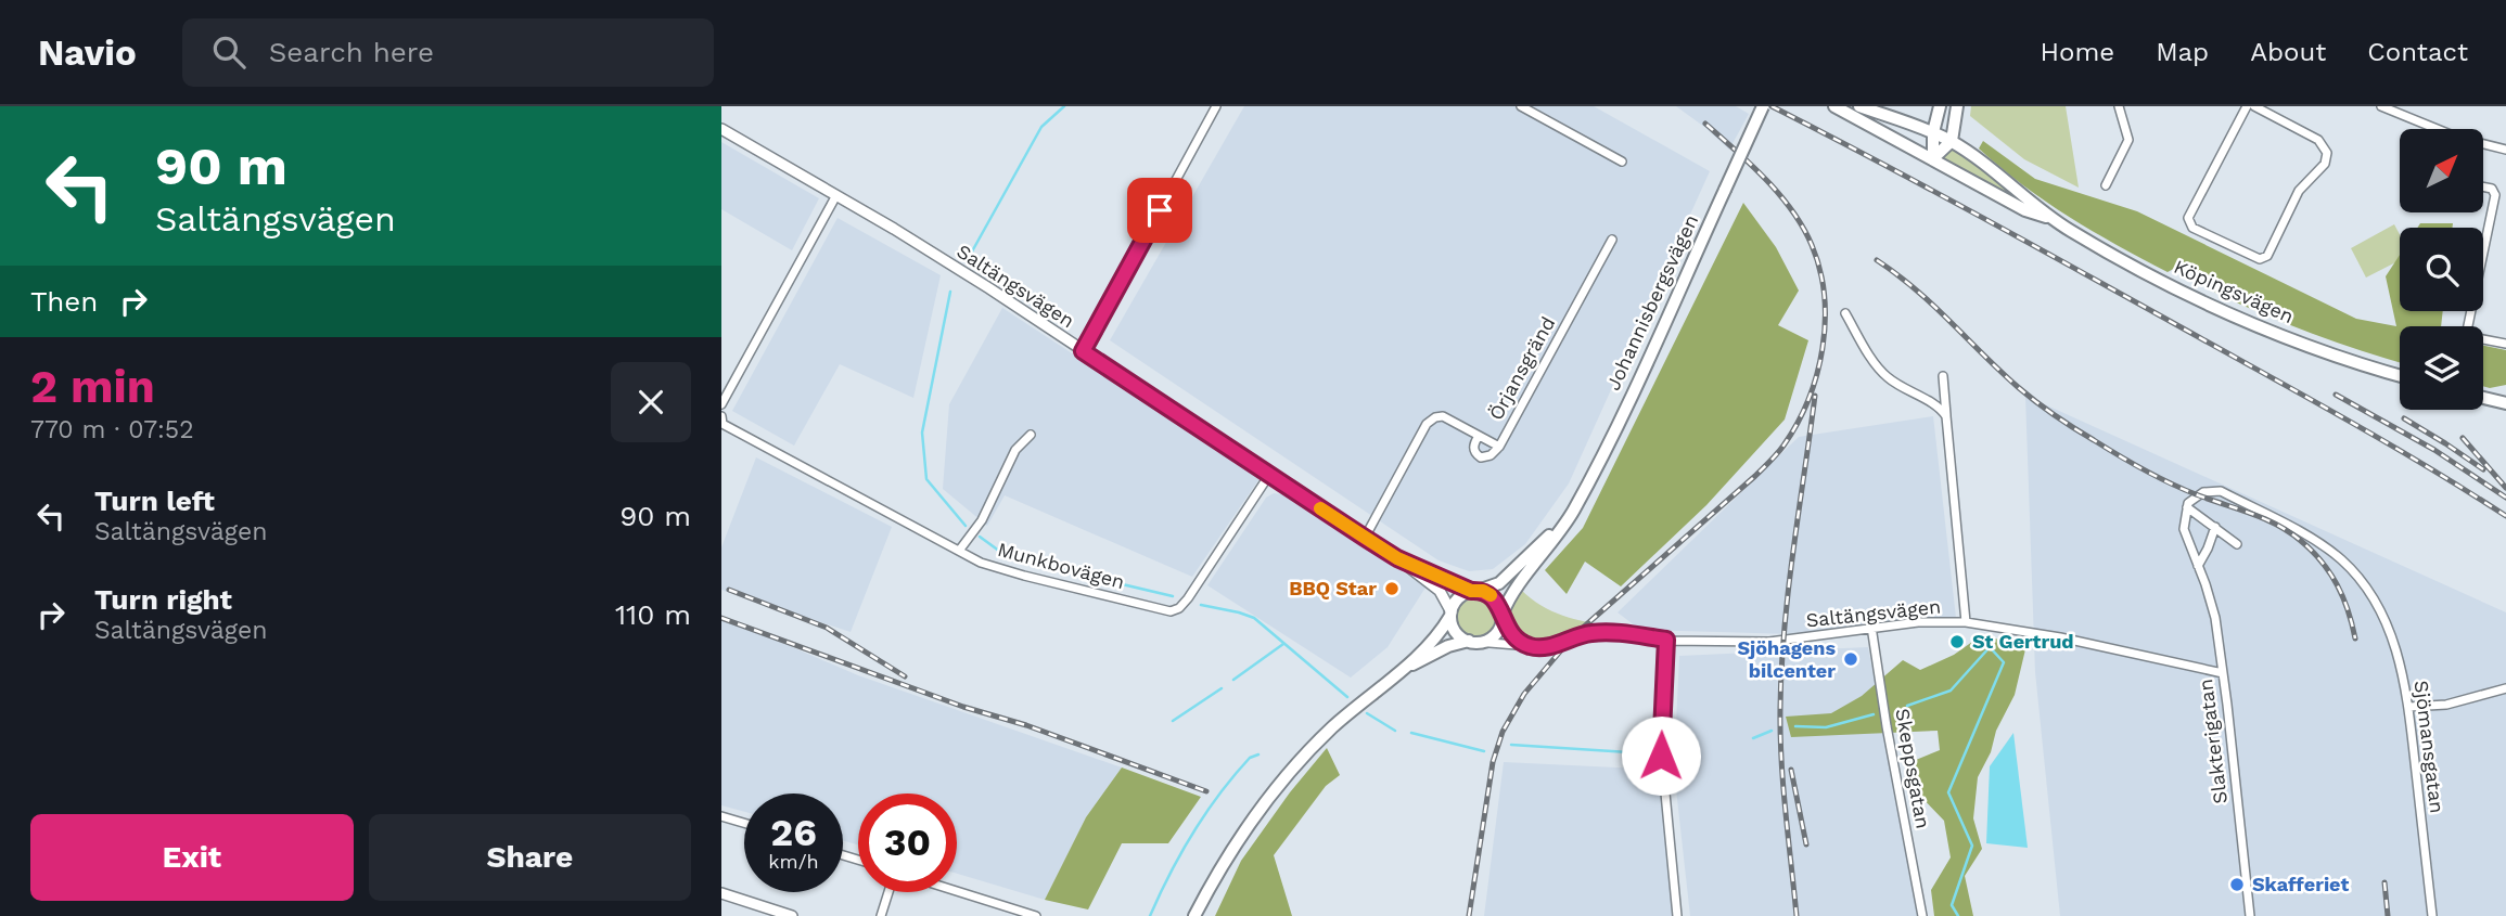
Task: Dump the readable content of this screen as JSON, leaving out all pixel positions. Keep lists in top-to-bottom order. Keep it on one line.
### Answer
{"streets":{"main road":["Köpingsvägen","Johannisbergsvägen"],"street":["Saltängsvägen","Örjansgränd","Munkbovägen","Slakterigatan","Sjömansgatan","Skeppsgatan"]},"crossings":[["Saltängsvägen","Johannisbergsvägen"],["Saltängsvägen","Örjansgränd"],["Saltängsvägen","Munkbovägen"],["Saltängsvägen","Slakterigatan"],["Saltängsvägen","Skeppsgatan"],["Slakterigatan","Sjömansgatan"]],"places":["BBQ Star","St Gertrud","Sjöhagens bilcenter","Skafferiet"],"north":"top right","page":{"header":"Navio","search":"Search here","nav":["Home","Map","About","Contact"],"turn":["90 m","Saltängsvägen"],"then":"Then","heading":["2 min","770 m · 07:52"],"list":[{"name":"Turn left","note":"Saltängsvägen","value":"90 m"},{"name":"Turn right","note":"Saltängsvägen","value":"110 m"}],"speed":"26 km/h","limit":"30","buttons":["Exit","Share"]}}
